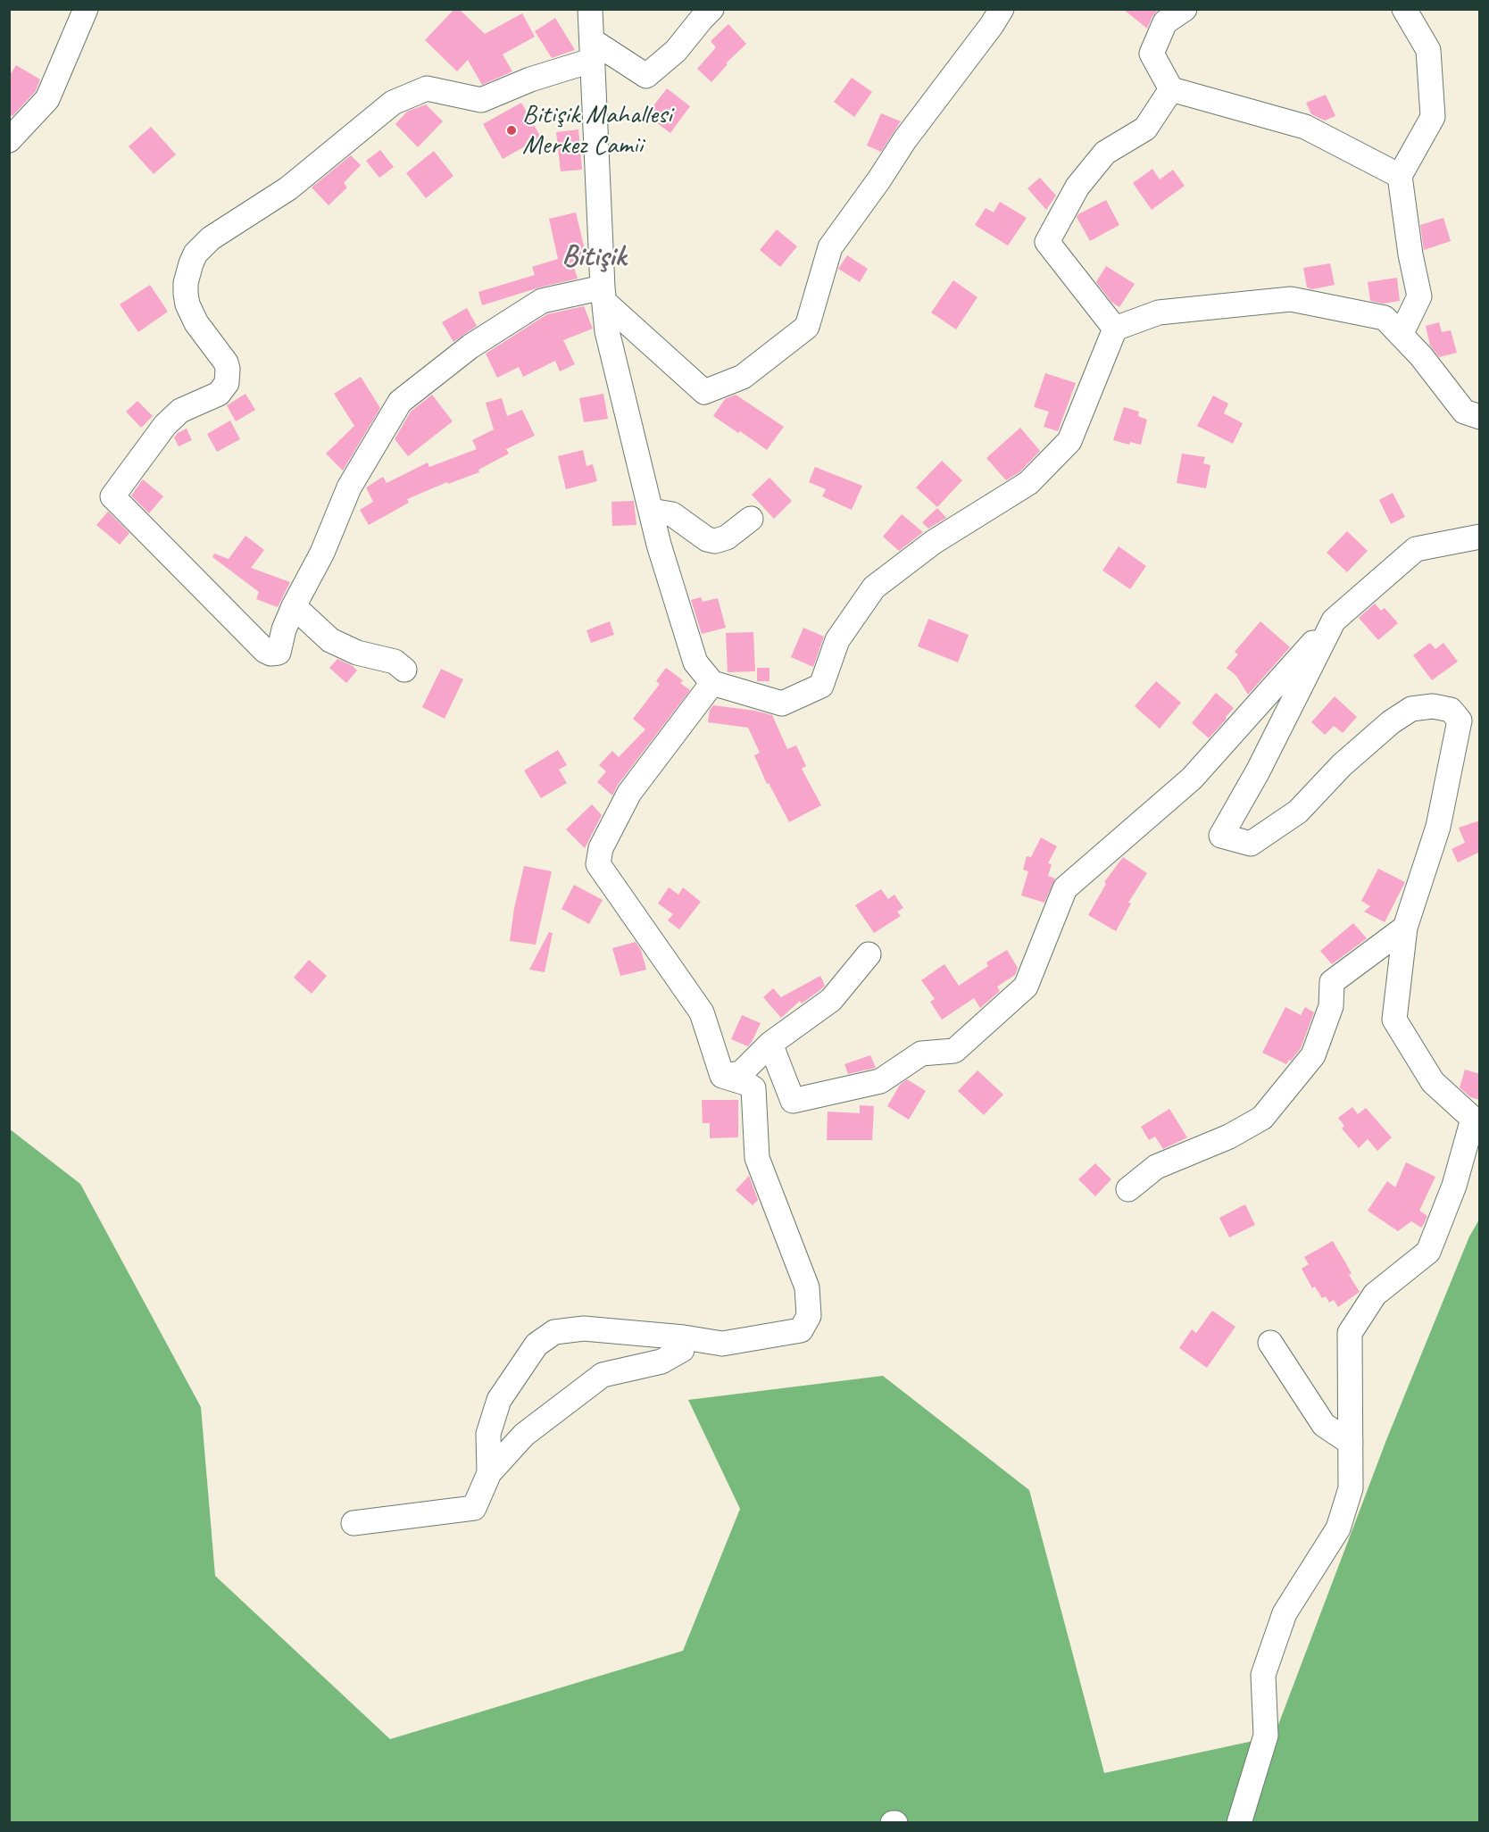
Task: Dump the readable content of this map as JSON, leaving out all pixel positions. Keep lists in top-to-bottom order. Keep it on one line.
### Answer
{"districts":["Bitişik"],"places":["Bitişik Mahallesi Merkez Camii"]}
